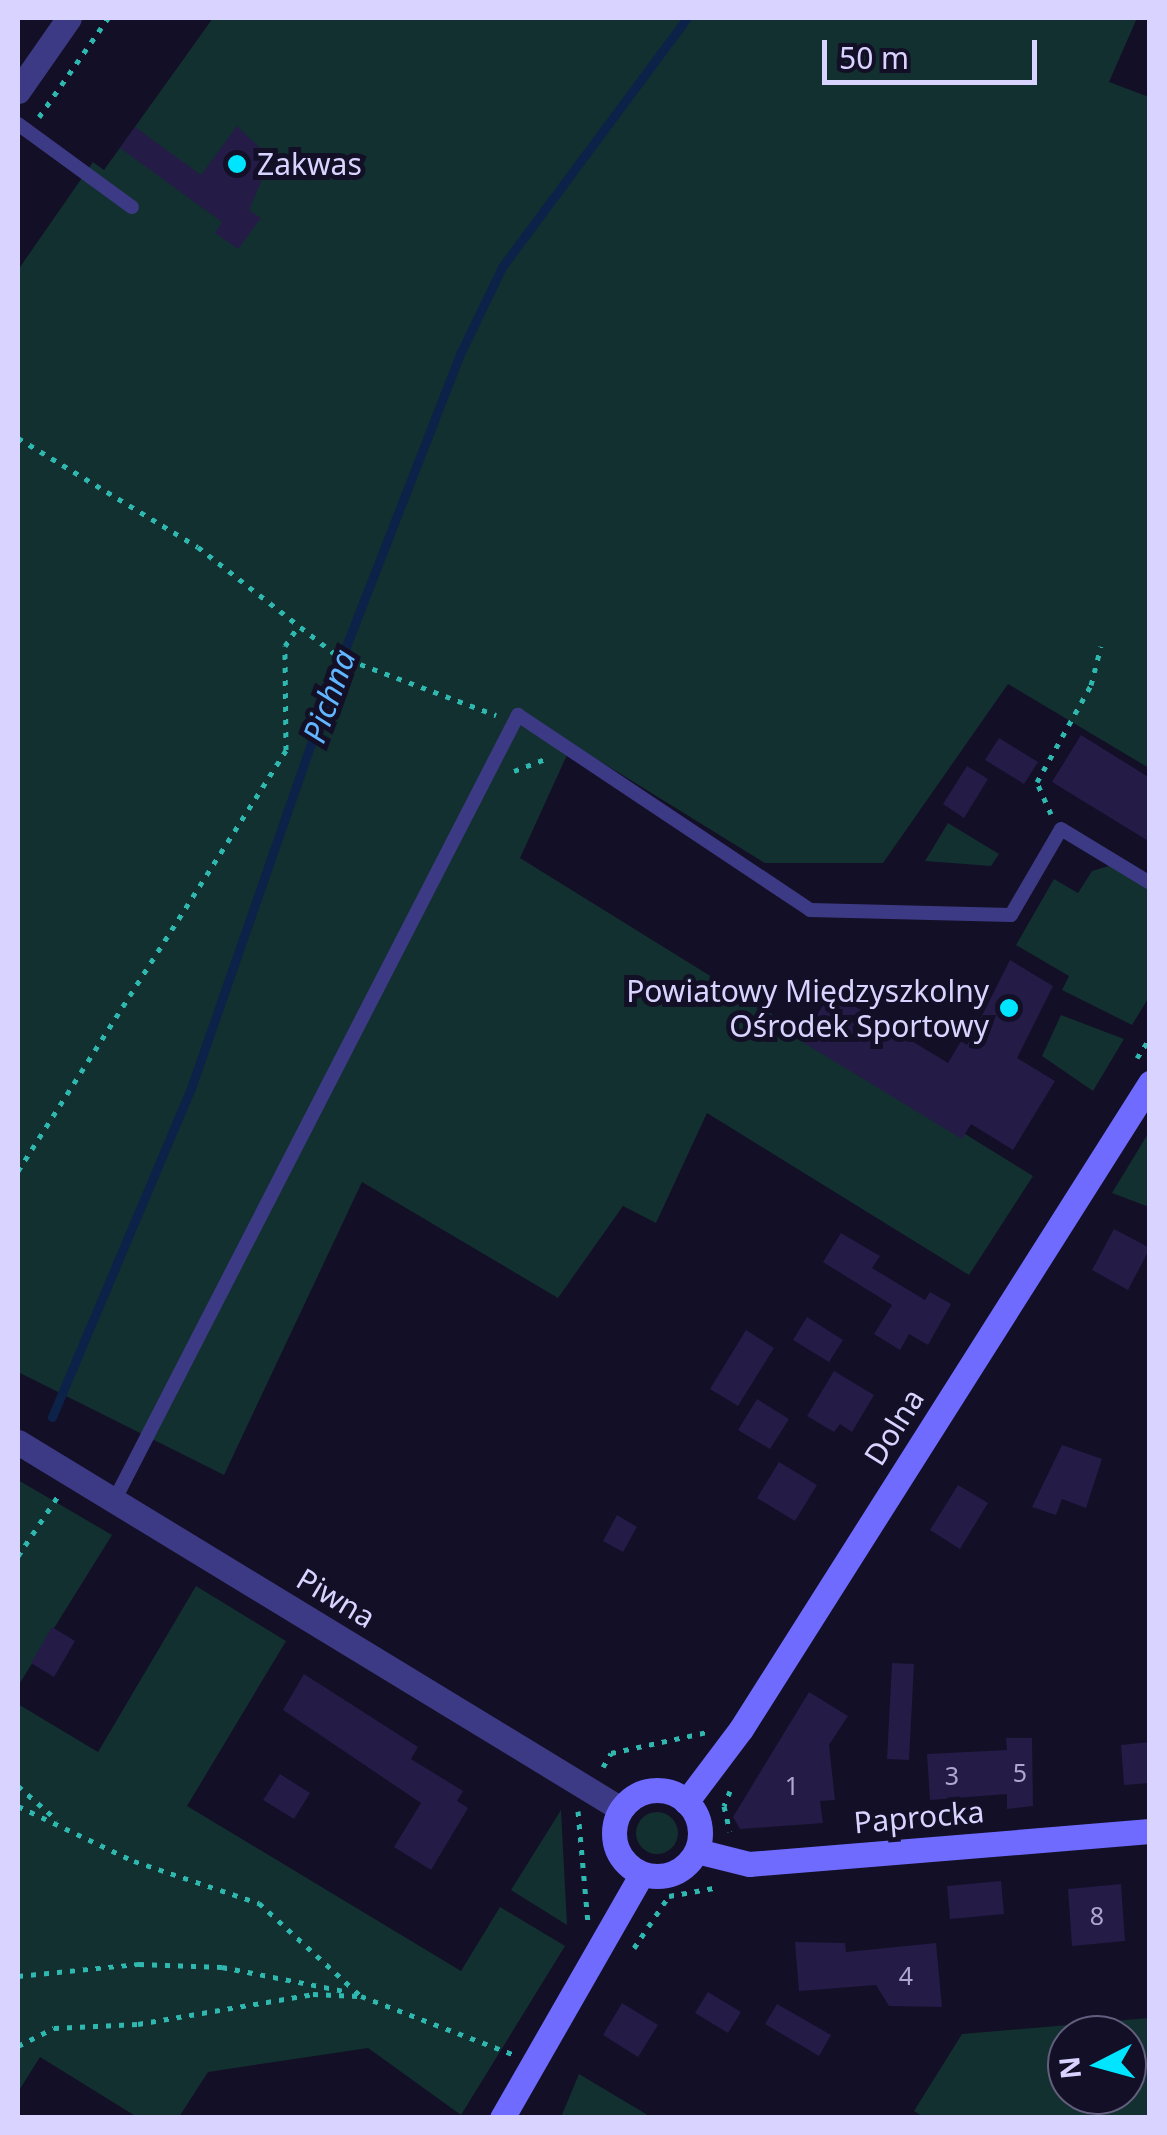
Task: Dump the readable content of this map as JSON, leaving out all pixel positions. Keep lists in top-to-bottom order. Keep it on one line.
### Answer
{"streets":{"street":["Dolna","Piwna","Paprocka"]},"crossings":[["Dolna","Piwna"],["Dolna","Paprocka"],["Piwna","Paprocka"]],"water":["Pichna"],"places":["Zakwas","Powiatowy Międzyszkolny Ośrodek Sportowy"],"house_numbers":["5","3","1","8","4"],"scale_bar":"50 m","north":"left"}
